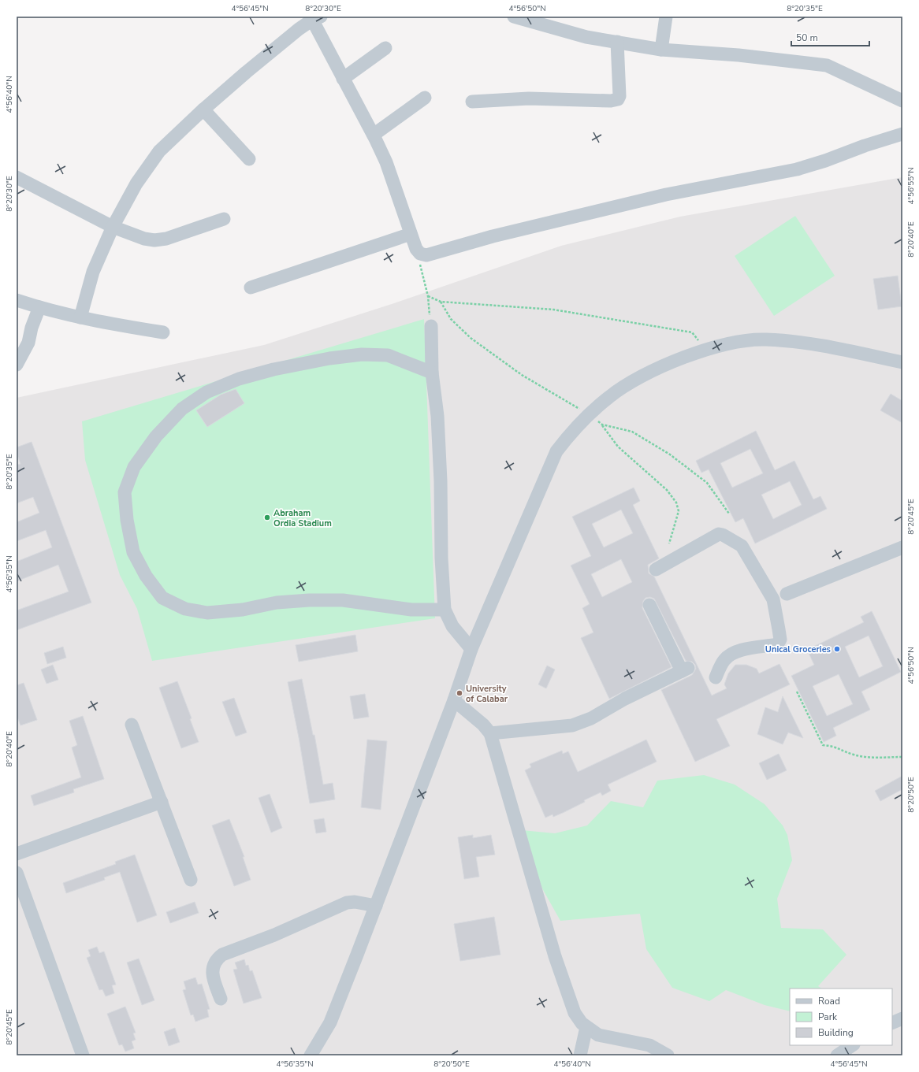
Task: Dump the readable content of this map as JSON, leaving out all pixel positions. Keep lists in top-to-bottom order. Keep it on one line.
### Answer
{"places":["Abraham Ordia Stadium","Unical Groceries","University of Calabar"],"legend":["Road","Park","Building"],"scale_bar":"50 m","coordinates":["4°56'45\"N","8°20'30\"E","4°56'50\"N","8°20'35\"E","4°56'40\"N","4°56'55\"N","8°20'40\"E","8°20'45\"E","4°56'35\"N","8°20'50\"E"]}
